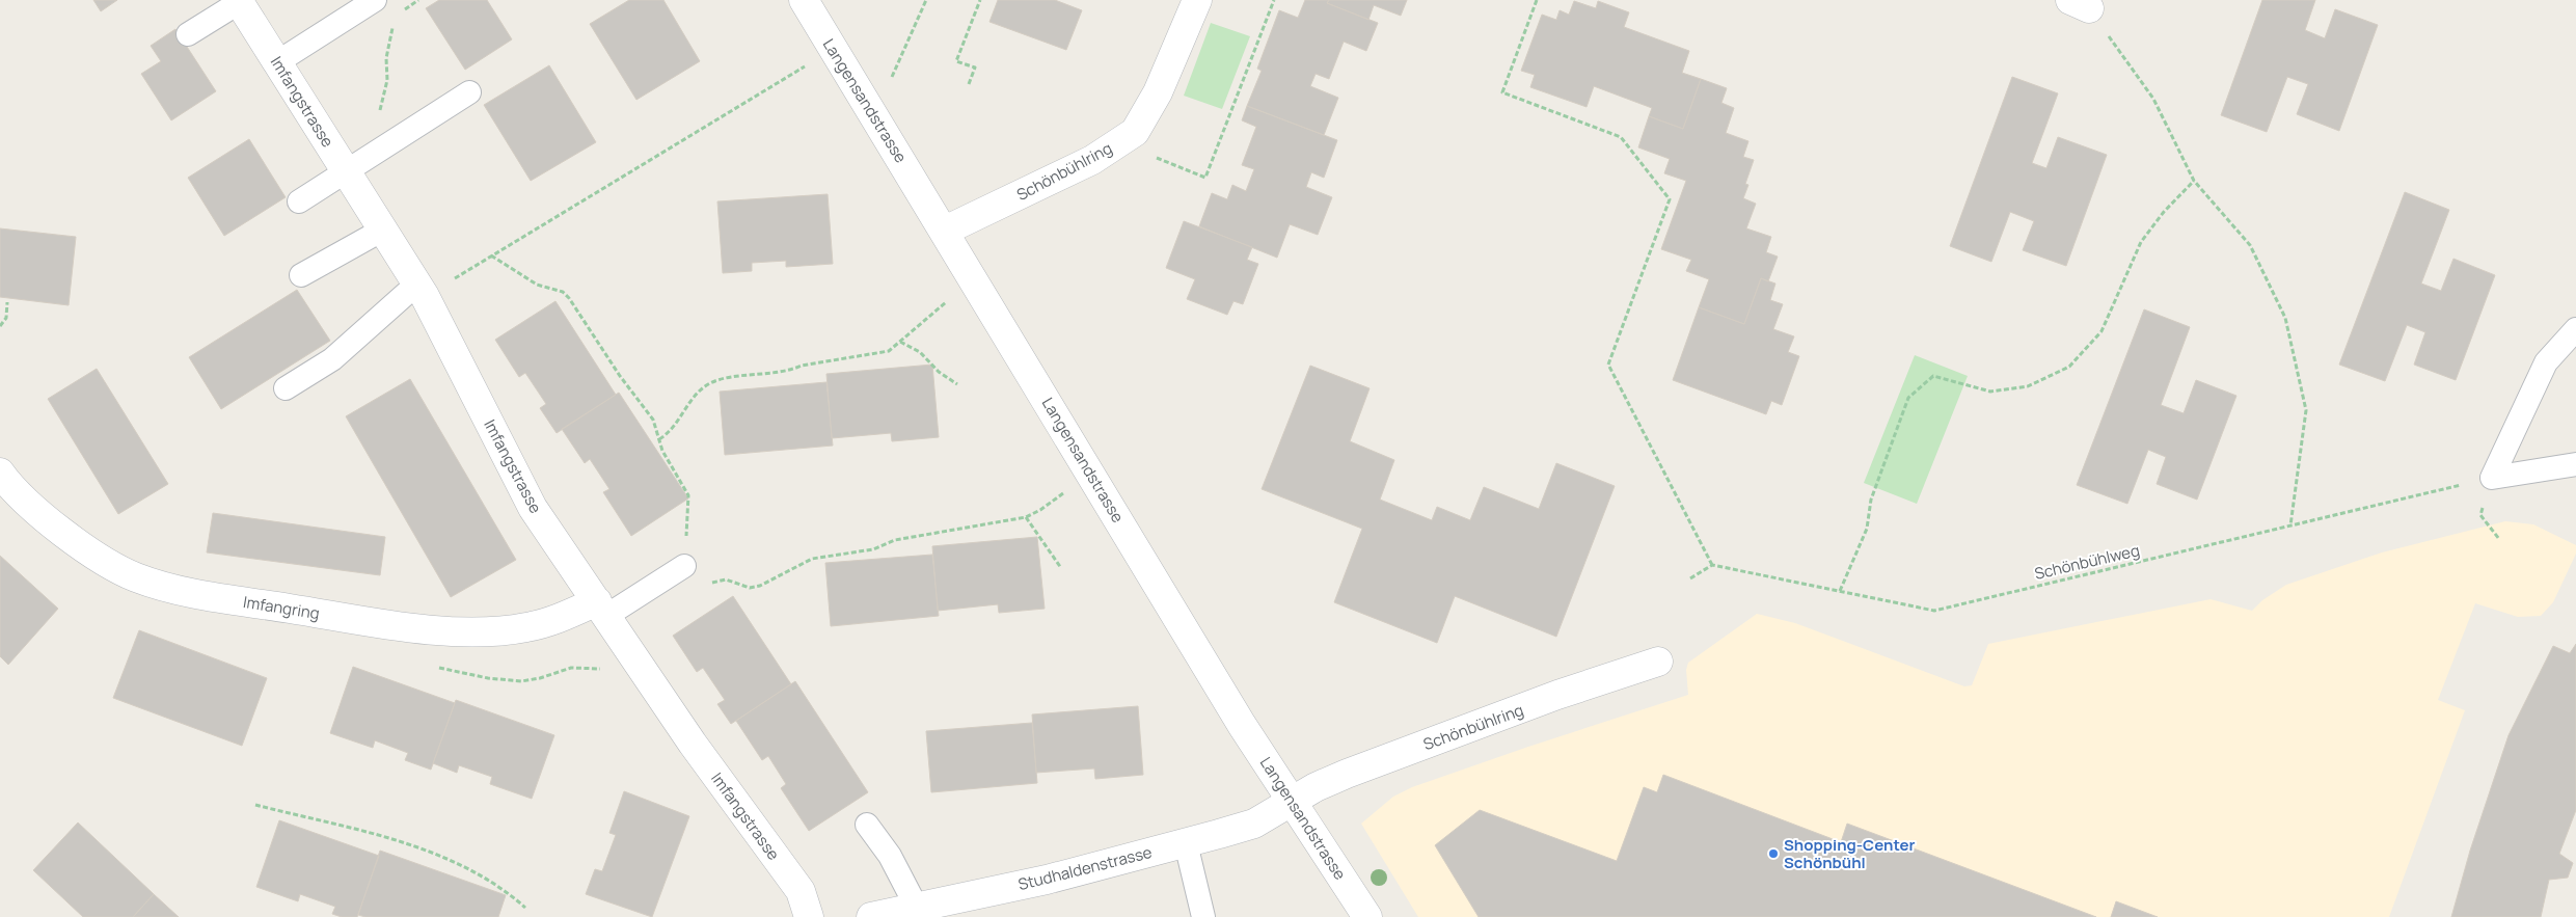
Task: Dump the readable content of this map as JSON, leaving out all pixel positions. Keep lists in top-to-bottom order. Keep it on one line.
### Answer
{"streets":{"street":["Langensandstrasse","Imfangstrasse","Schönbühlring","Imfangring","Studhaldenstrasse"],"path":["Schönbühlweg"]},"crossings":[["Langensandstrasse","Schönbühlring"],["Langensandstrasse","Studhaldenstrasse"],["Imfangstrasse","Imfangring"],["Schönbühlring","Studhaldenstrasse"]],"places":["Shopping-Center Schönbühl"]}
